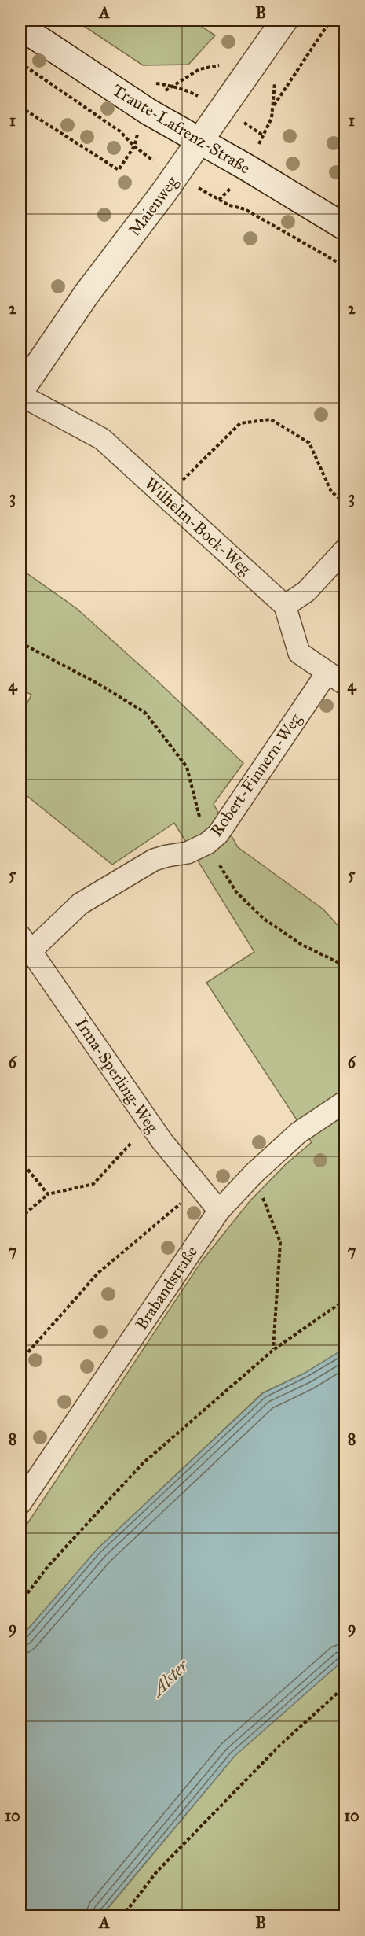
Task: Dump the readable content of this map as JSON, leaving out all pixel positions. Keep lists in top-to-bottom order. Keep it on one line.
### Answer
{"streets":{"street":["Traute-Lafrenz-Straße","Maienweg","Wilhelm-Bock-Weg","Robert-Finnern-Weg","Irma-Sperling-Weg","Brabandstraße"]},"crossings":[["Traute-Lafrenz-Straße","Maienweg"],["Robert-Finnern-Weg","Irma-Sperling-Weg"],["Irma-Sperling-Weg","Brabandstraße"]],"water":["Alster"],"grid":{"columns":["A","B"],"rows":["1","2","3","4","5","6","7","8","9","10"]}}
